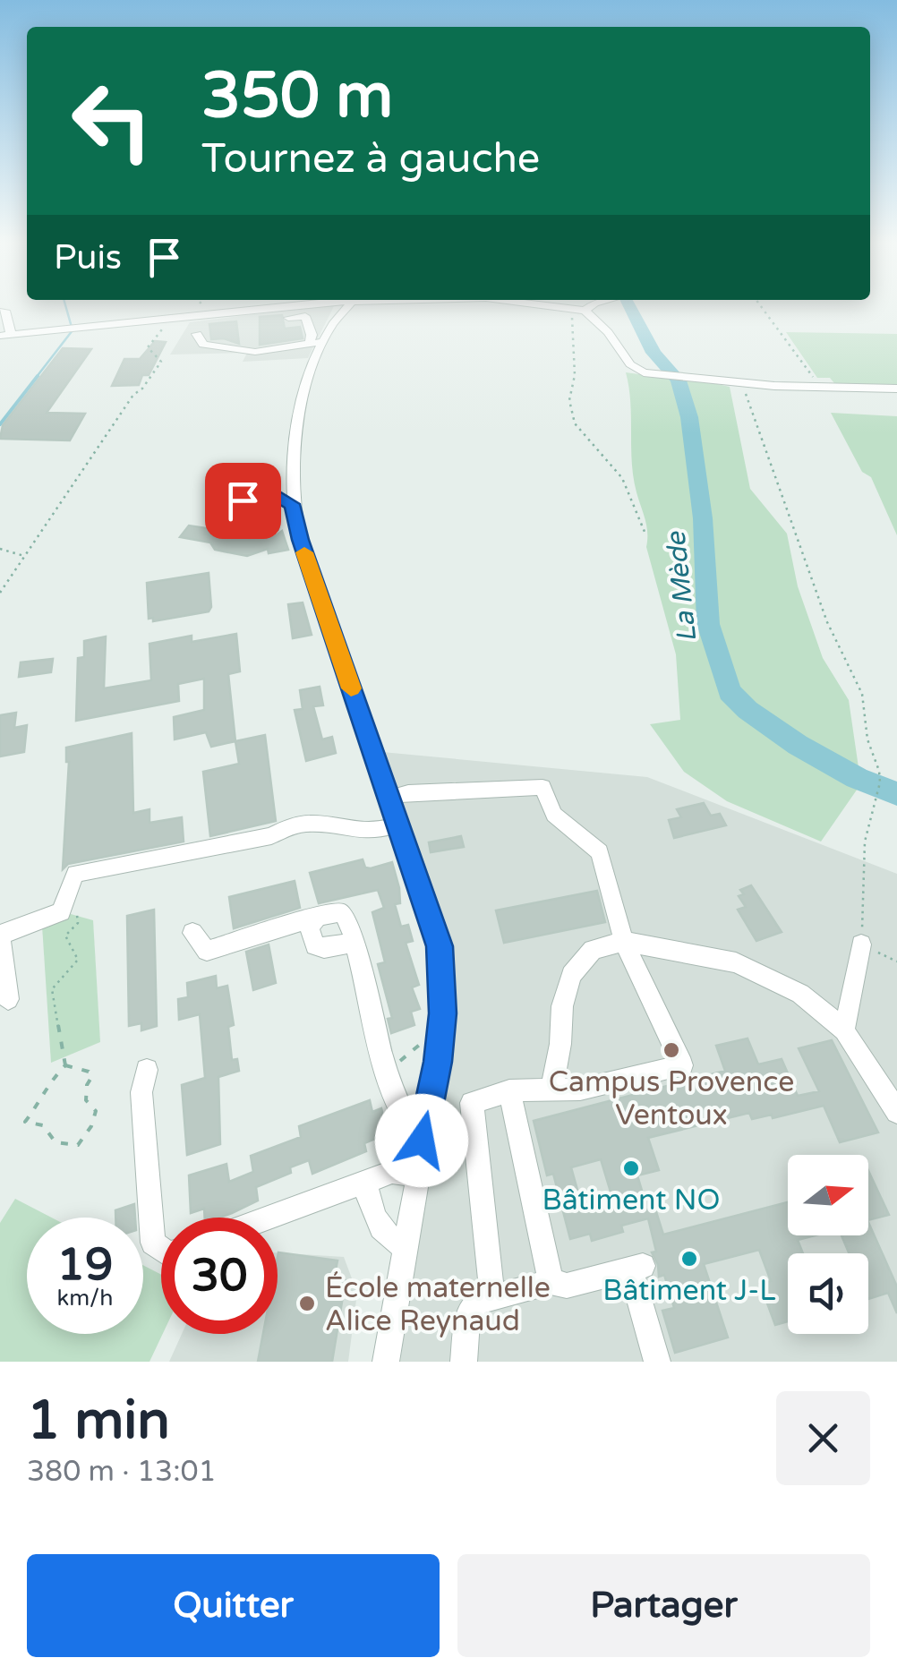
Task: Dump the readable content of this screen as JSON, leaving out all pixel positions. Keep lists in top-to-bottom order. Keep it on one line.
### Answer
{"water":["La Mède"],"places":["Campus Provence Ventoux","Bâtiment NO","Bâtiment J-L","École maternelle Alice Reynaud"],"north":"right","page":{"turn":["350 m","Tournez à gauche"],"then":"Puis","speed":"19 km/h","limit":"30","heading":["1 min","380 m · 13:01"],"buttons":["Quitter","Partager"]}}
